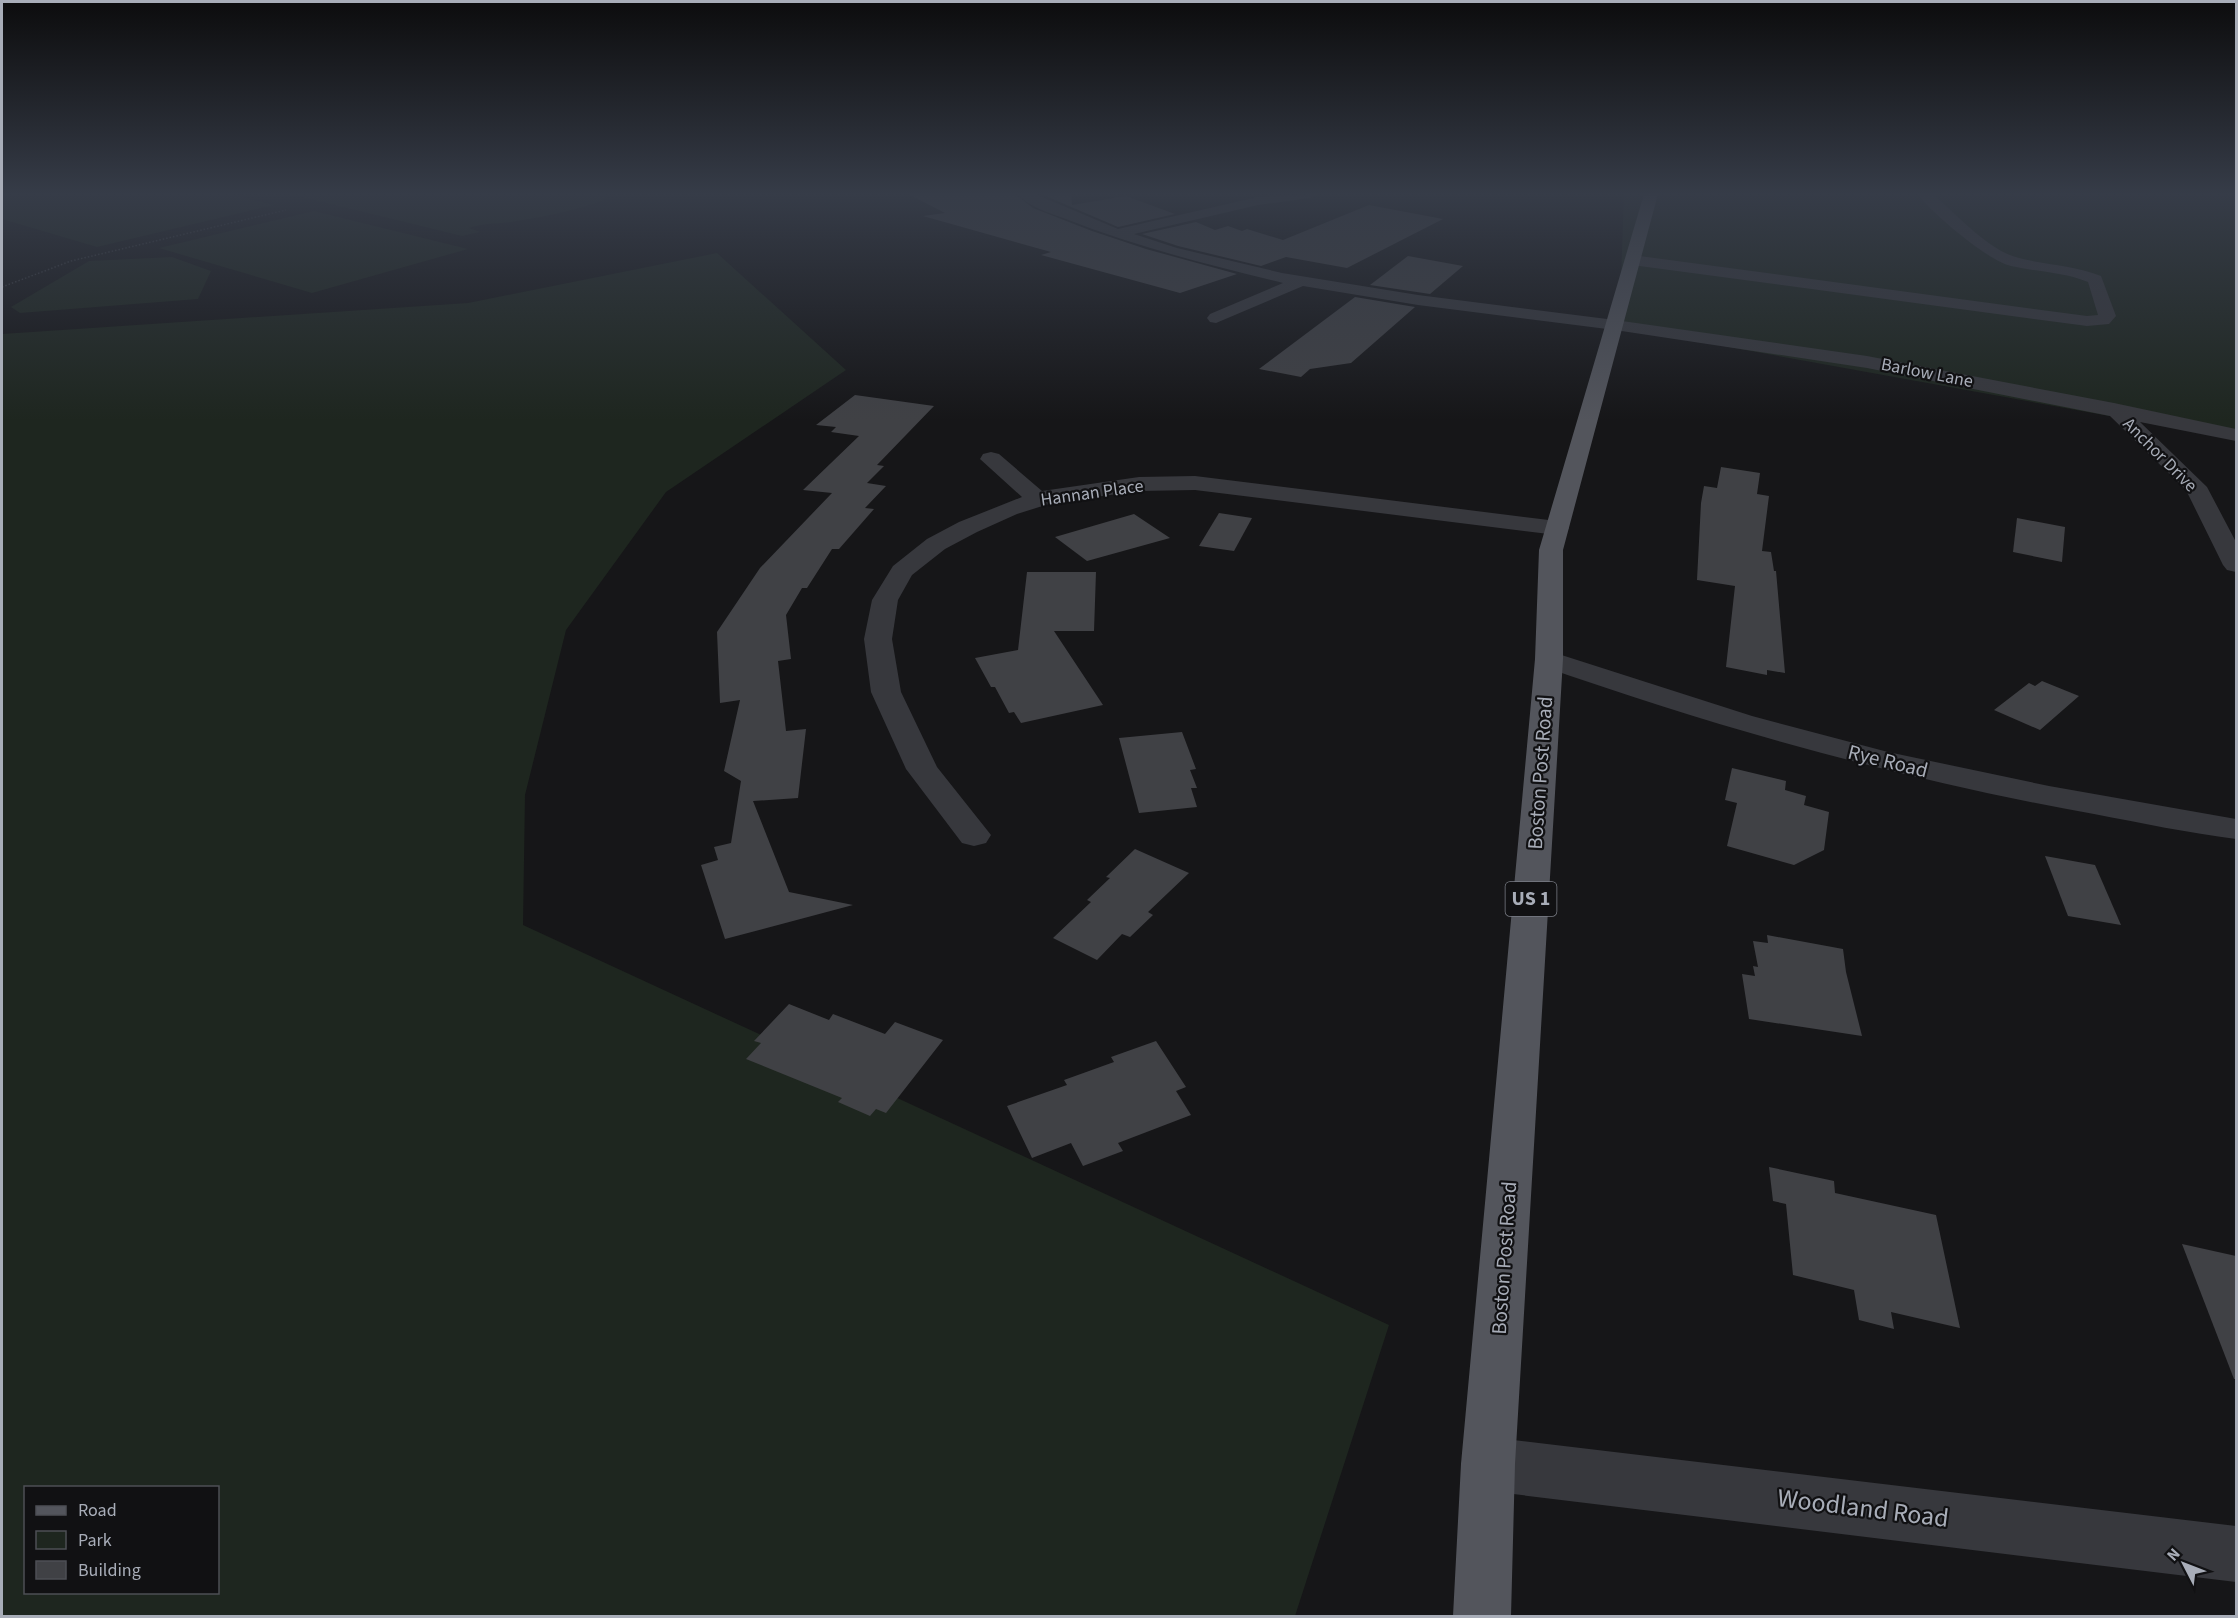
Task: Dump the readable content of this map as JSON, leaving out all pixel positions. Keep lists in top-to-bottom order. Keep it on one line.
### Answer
{"streets":{"main road":["Boston Post Road","US 1"],"street":["Barlow Lane","Anchor Drive","Hannan Place","Rye Road","Woodland Road"]},"crossings":[["Barlow Lane","Anchor Drive"],["Barlow Lane","Boston Post Road"],["Hannan Place","Boston Post Road"],["Rye Road","Boston Post Road"],["Boston Post Road","Woodland Road"]],"legend":["Road","Park","Building"],"north":"top left"}
